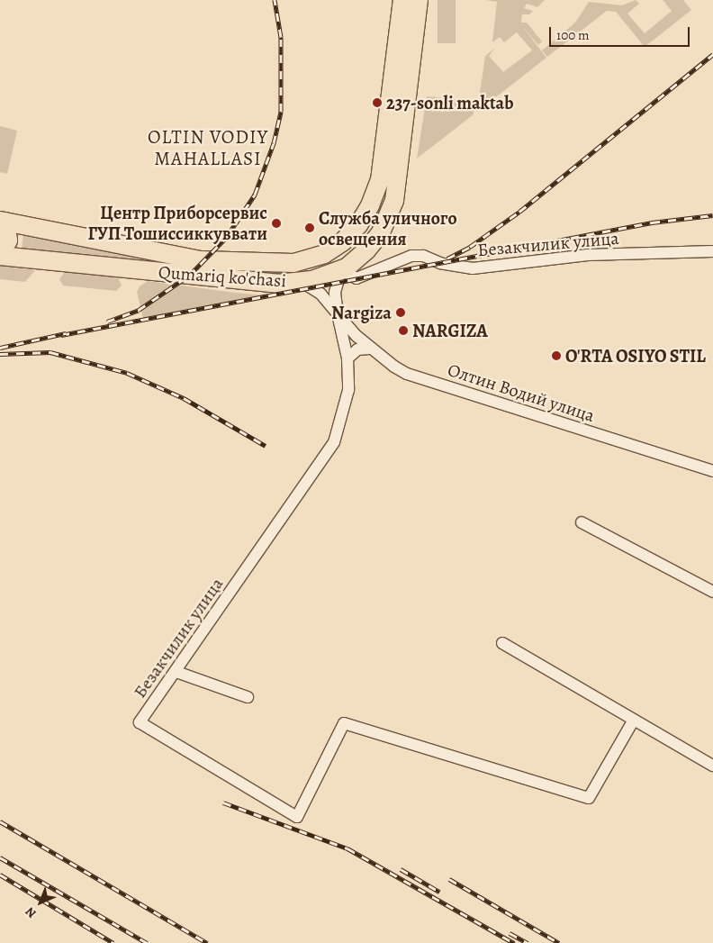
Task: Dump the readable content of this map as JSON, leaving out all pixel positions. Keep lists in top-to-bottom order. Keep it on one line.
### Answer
{"streets":{"main road":["Qumariq ko'chasi"],"street":["Безакчилик улица","Олтин Водий улица"]},"crossings":[["Безакчилик улица","Qumariq ko'chasi"],["Безакчилик улица","Олтин Водий улица"],["Qumariq ko'chasi","Олтин Водий улица"]],"districts":["OLTIN VODIY MAHALLASI"],"places":["237-sonli maktab","Центр Приборсервис ГУП Тошиссиккуввати","Служба уличного освещения","Nargiza","NARGIZA","O'RTA OSIYO STIL"],"scale_bar":"100 m","north":"bottom left"}
